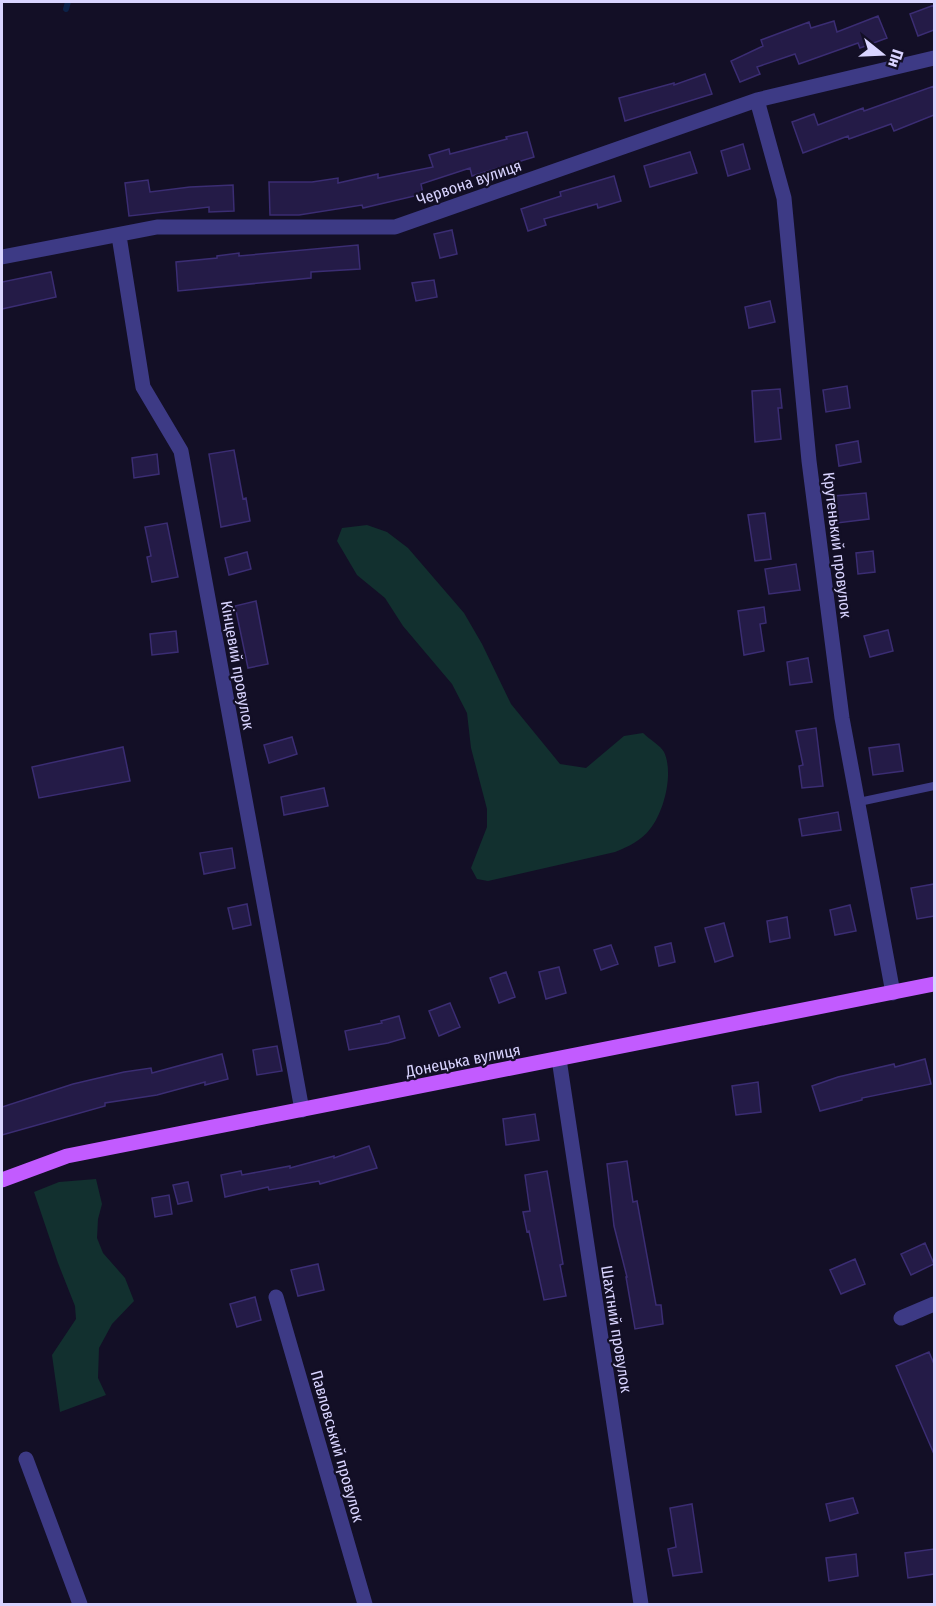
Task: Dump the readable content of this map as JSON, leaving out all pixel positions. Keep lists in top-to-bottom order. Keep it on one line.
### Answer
{"streets":{"main road":["Донецька вулиця"],"street":["Червона вулиця","Крутенький провулок","Кінцевий провулок","Шахтний провулок","Павловський провулок"]},"crossings":[["Червона вулиця","Крутенький провулок"],["Червона вулиця","Кінцевий провулок"],["Крутенький провулок","Донецька вулиця"],["Кінцевий провулок","Донецька вулиця"],["Донецька вулиця","Шахтний провулок"]],"north":"right"}
